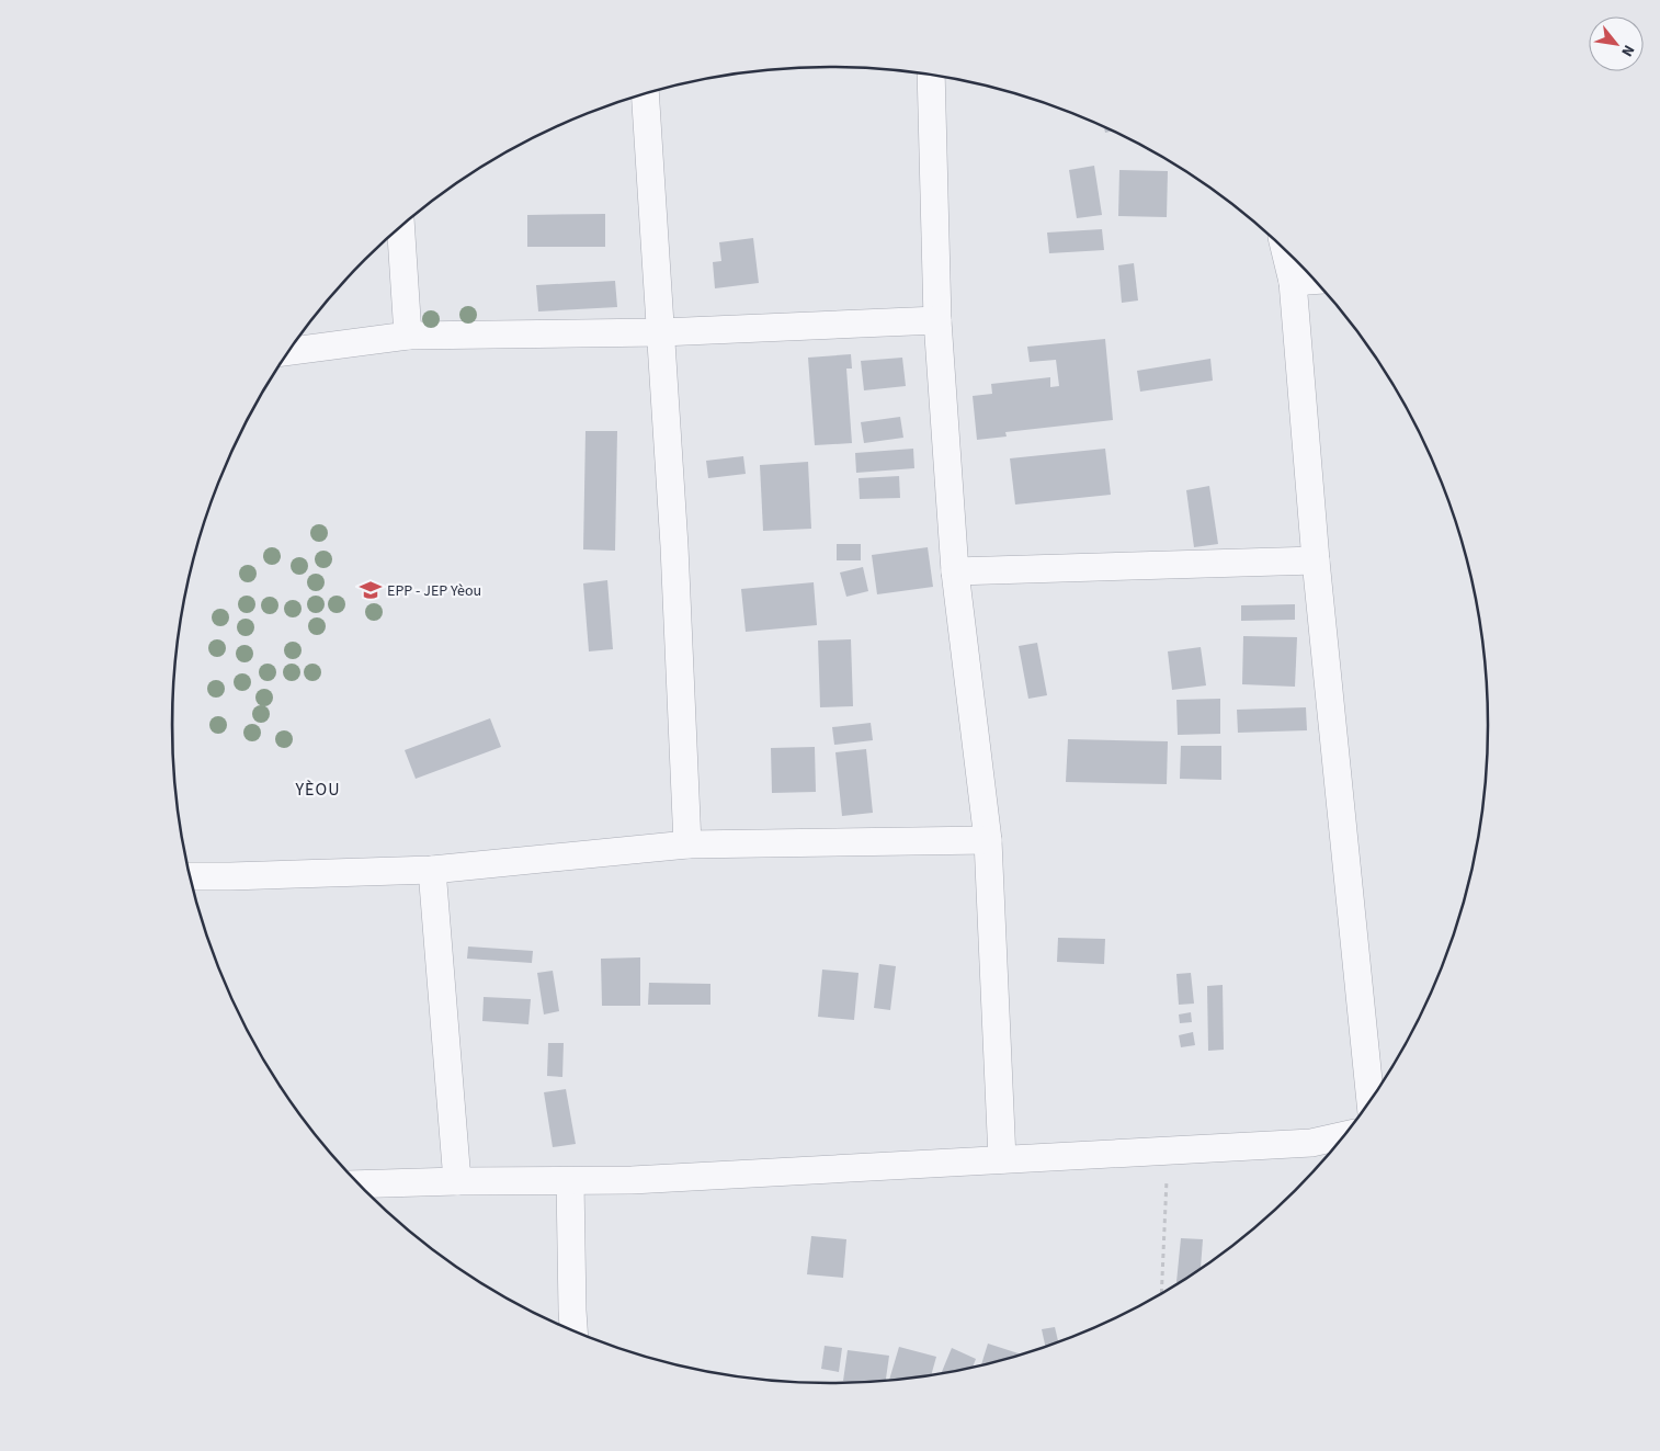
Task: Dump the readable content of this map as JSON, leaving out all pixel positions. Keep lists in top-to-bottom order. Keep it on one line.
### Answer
{"districts":["YÈOU"],"places":{"school or university":["EPP - JEP Yèou"]},"north":"bottom right"}
